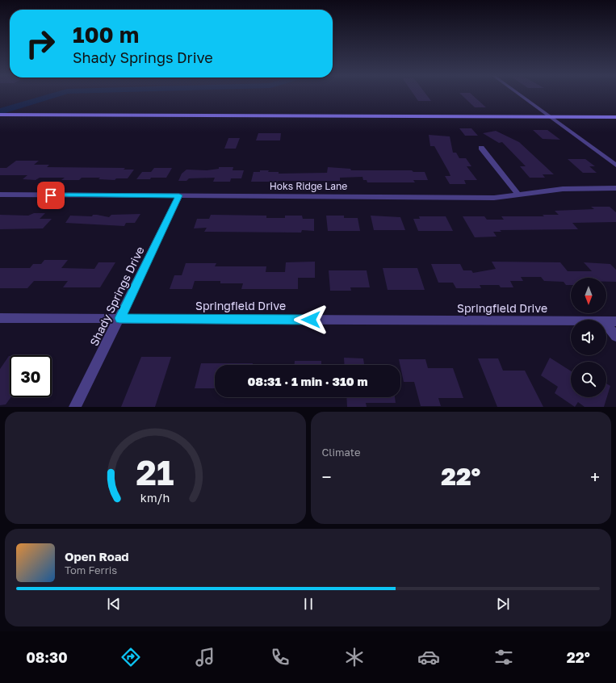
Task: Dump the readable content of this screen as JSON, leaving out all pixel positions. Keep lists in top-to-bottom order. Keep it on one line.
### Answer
{"streets":{"street":["Hoks Ridge Lane","Shady Springs Drive","Springfield Drive"]},"crossings":[["Hoks Ridge Lane","Shady Springs Drive"],["Shady Springs Drive","Springfield Drive"]],"north":"bottom","page":{"turn":["100 m","Shady Springs Drive"],"limit":"30","trip":"08:31 · 1 min · 310 m","tile":"Climate","heat":["−","22°","+"],"song":["Open Road","Tom Ferris"],"tabs":["08:30","22°"],"gauge":["21","km/h"]}}
